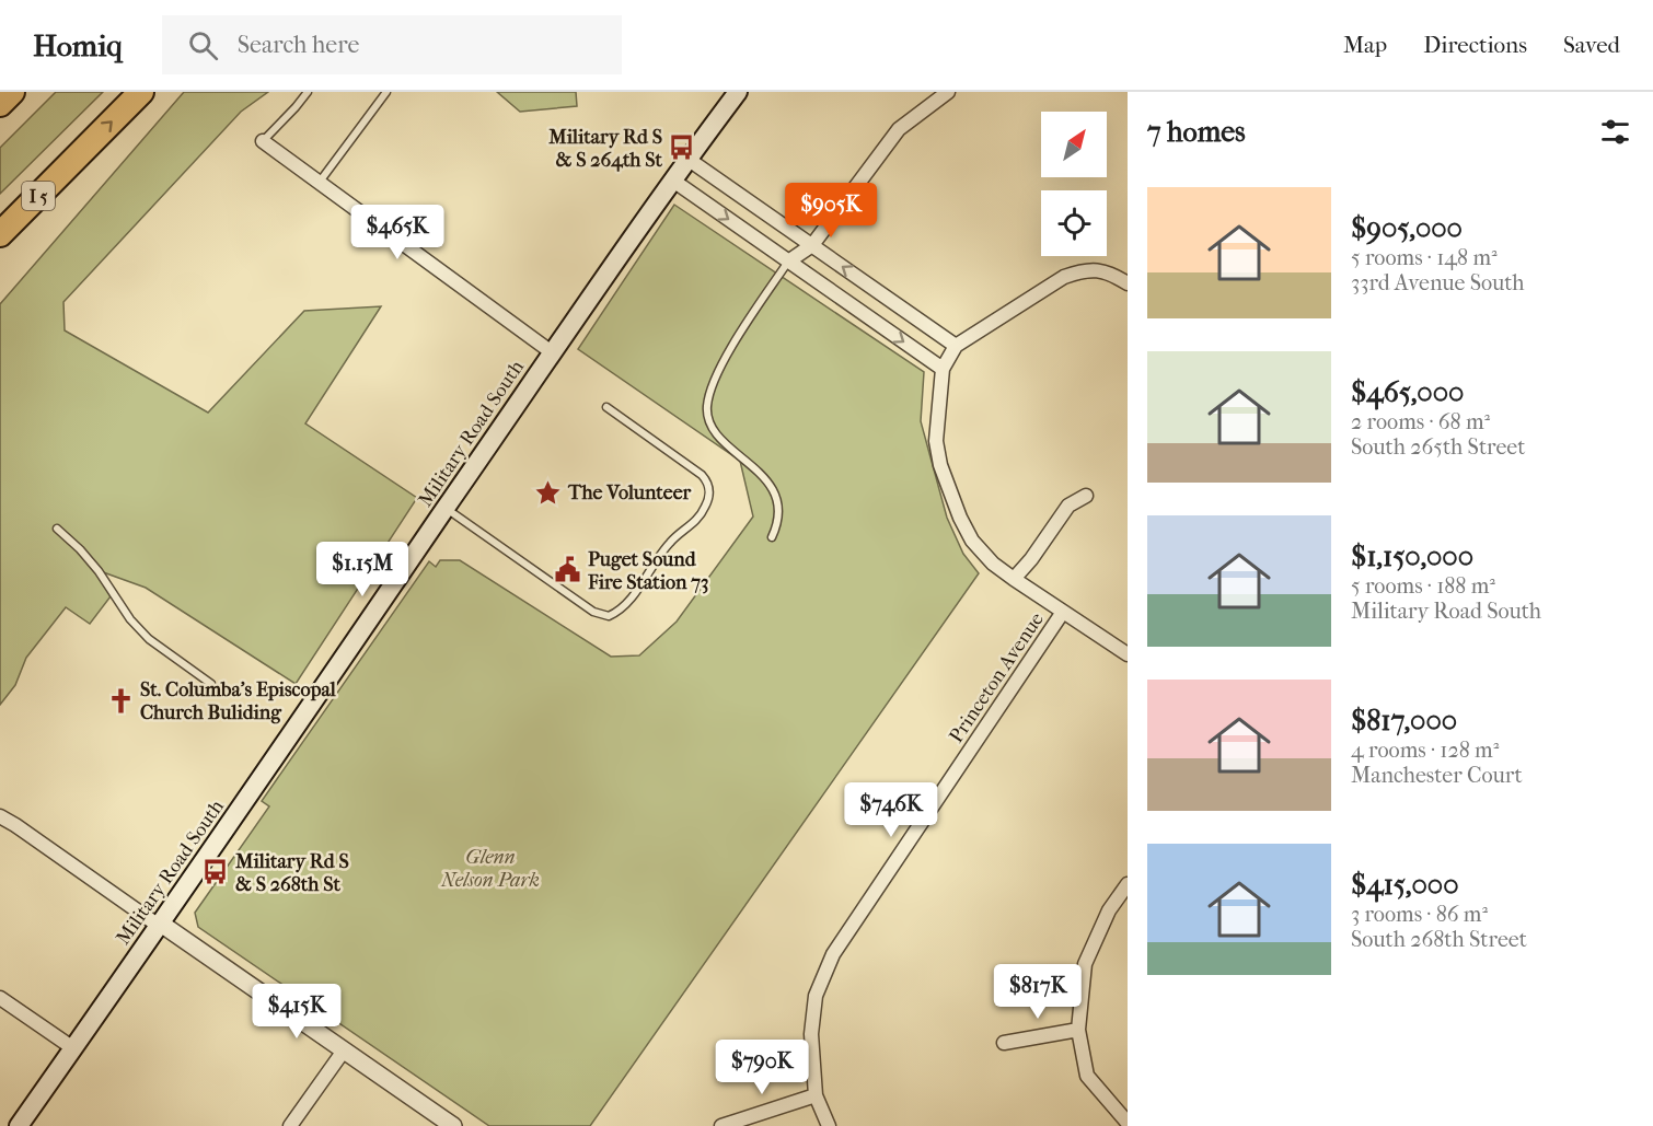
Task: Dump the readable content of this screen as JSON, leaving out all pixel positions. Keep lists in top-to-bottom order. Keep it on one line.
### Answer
{"streets":{"highway":["I 5"],"main road":["Military Road South"],"street":["Princeton Avenue"]},"parks":["Glenn Nelson Park"],"places":{"bus stop":["Military Rd S & S 264th St","Military Rd S & S 268th St"],"place":["The Volunteer"],"public building":["Puget Sound Fire Station 73"],"church":["St. Columba's Episcopal Church Buliding"]},"north":"top right","page":{"header":"Homiq","search":"Search here","nav":["Map","Directions","Saved"],"heading":"7 homes","list":[{"name":"$905,000","note":"5 rooms · 148 m² · 33rd Avenue South"},{"name":"$465,000","note":"2 rooms · 68 m² · South 265th Street"},{"name":"$1,150,000","note":"5 rooms · 188 m² · Military Road South"},{"name":"$817,000","note":"4 rooms · 128 m² · Manchester Court"},{"name":"$415,000","note":"3 rooms · 86 m² · South 268th Street"}],"price":["$905K","$465K","$1.15M","$746K","$817K","$415K","$790K"]}}
